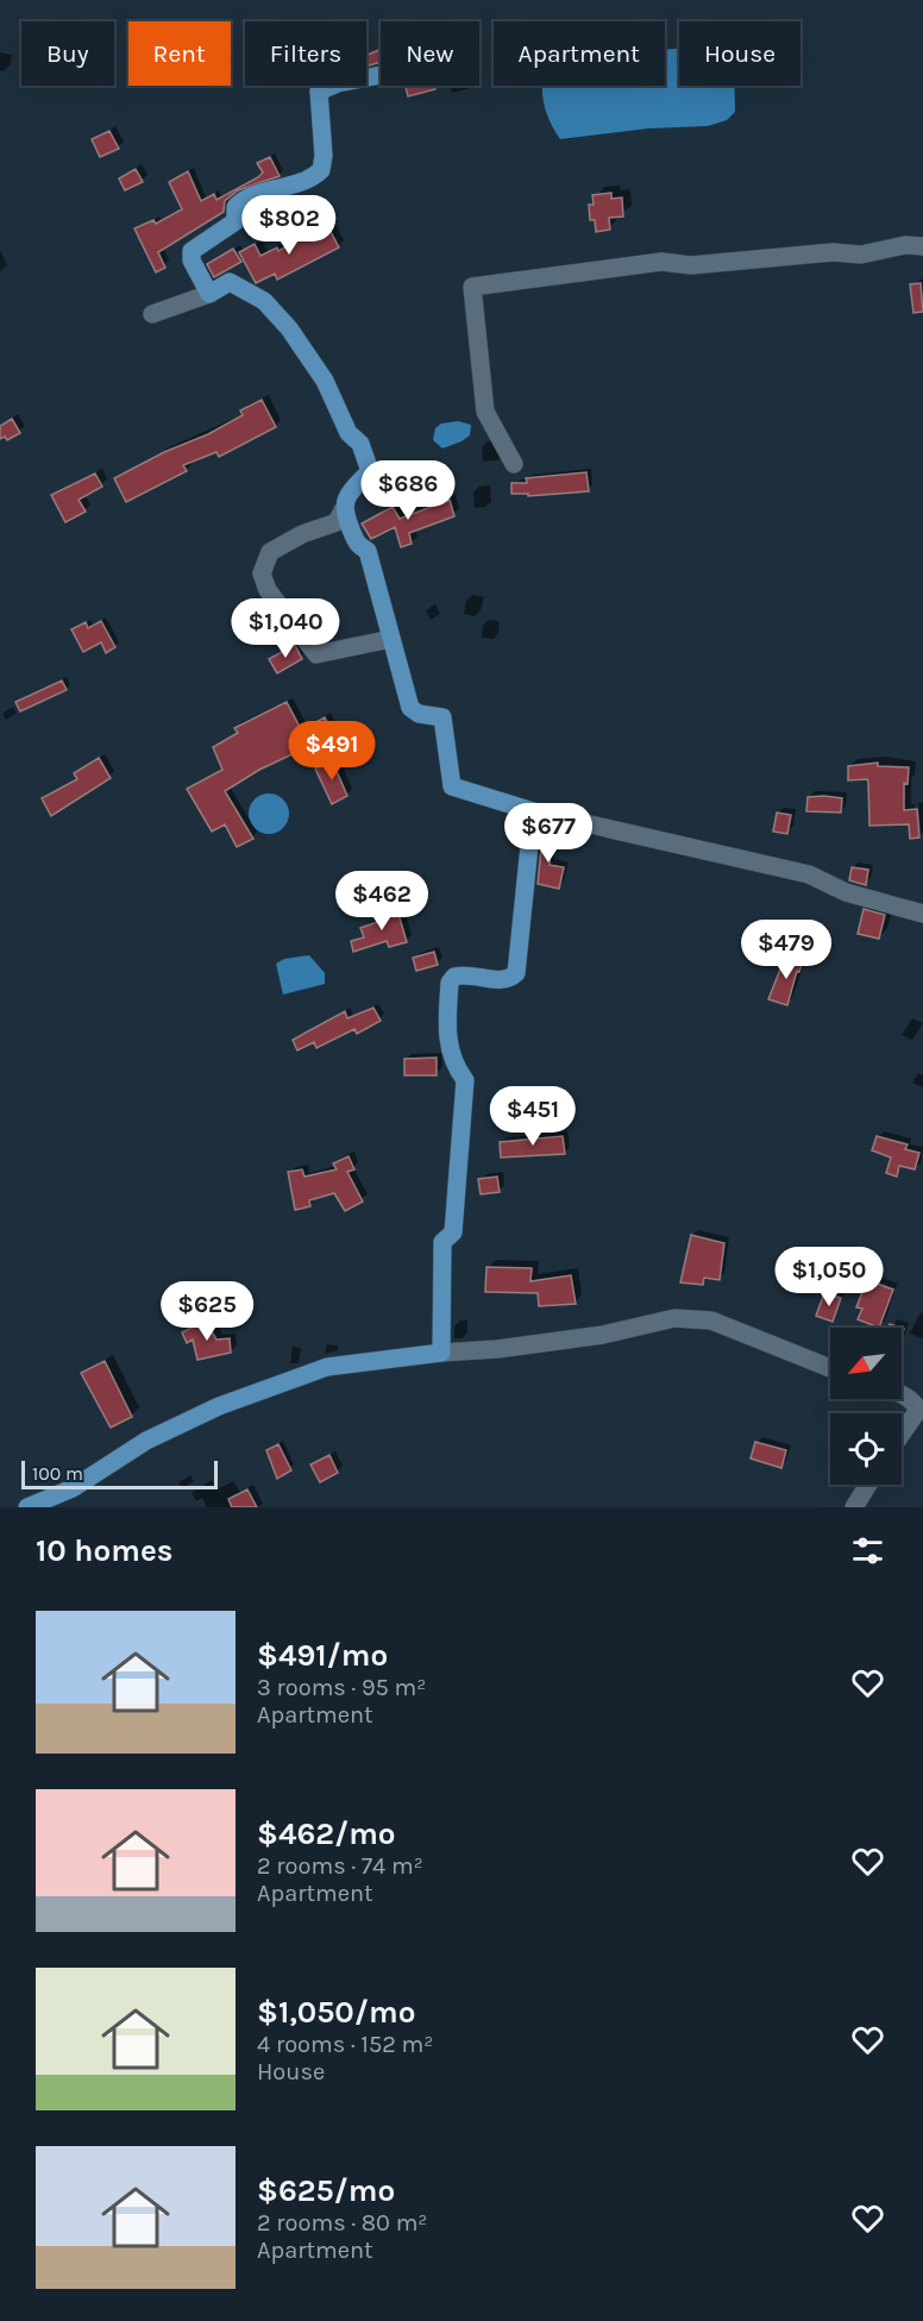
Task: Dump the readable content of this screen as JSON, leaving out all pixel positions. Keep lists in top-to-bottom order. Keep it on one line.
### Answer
{"scale_bar":"100 m","north":"bottom left","page":{"chip":["Buy","Rent","Filters","New","Apartment","House"],"price":["$802","$686","$1,040","$491","$677","$462","$479","$451","$1,050","$625"],"scale":"100 m","heading":"10 homes","list":[{"name":"$491/mo","note":"3 rooms · 95 m² · Apartment"},{"name":"$462/mo","note":"2 rooms · 74 m² · Apartment"},{"name":"$1,050/mo","note":"4 rooms · 152 m² · House"},{"name":"$625/mo","note":"2 rooms · 80 m² · Apartment"}]}}
